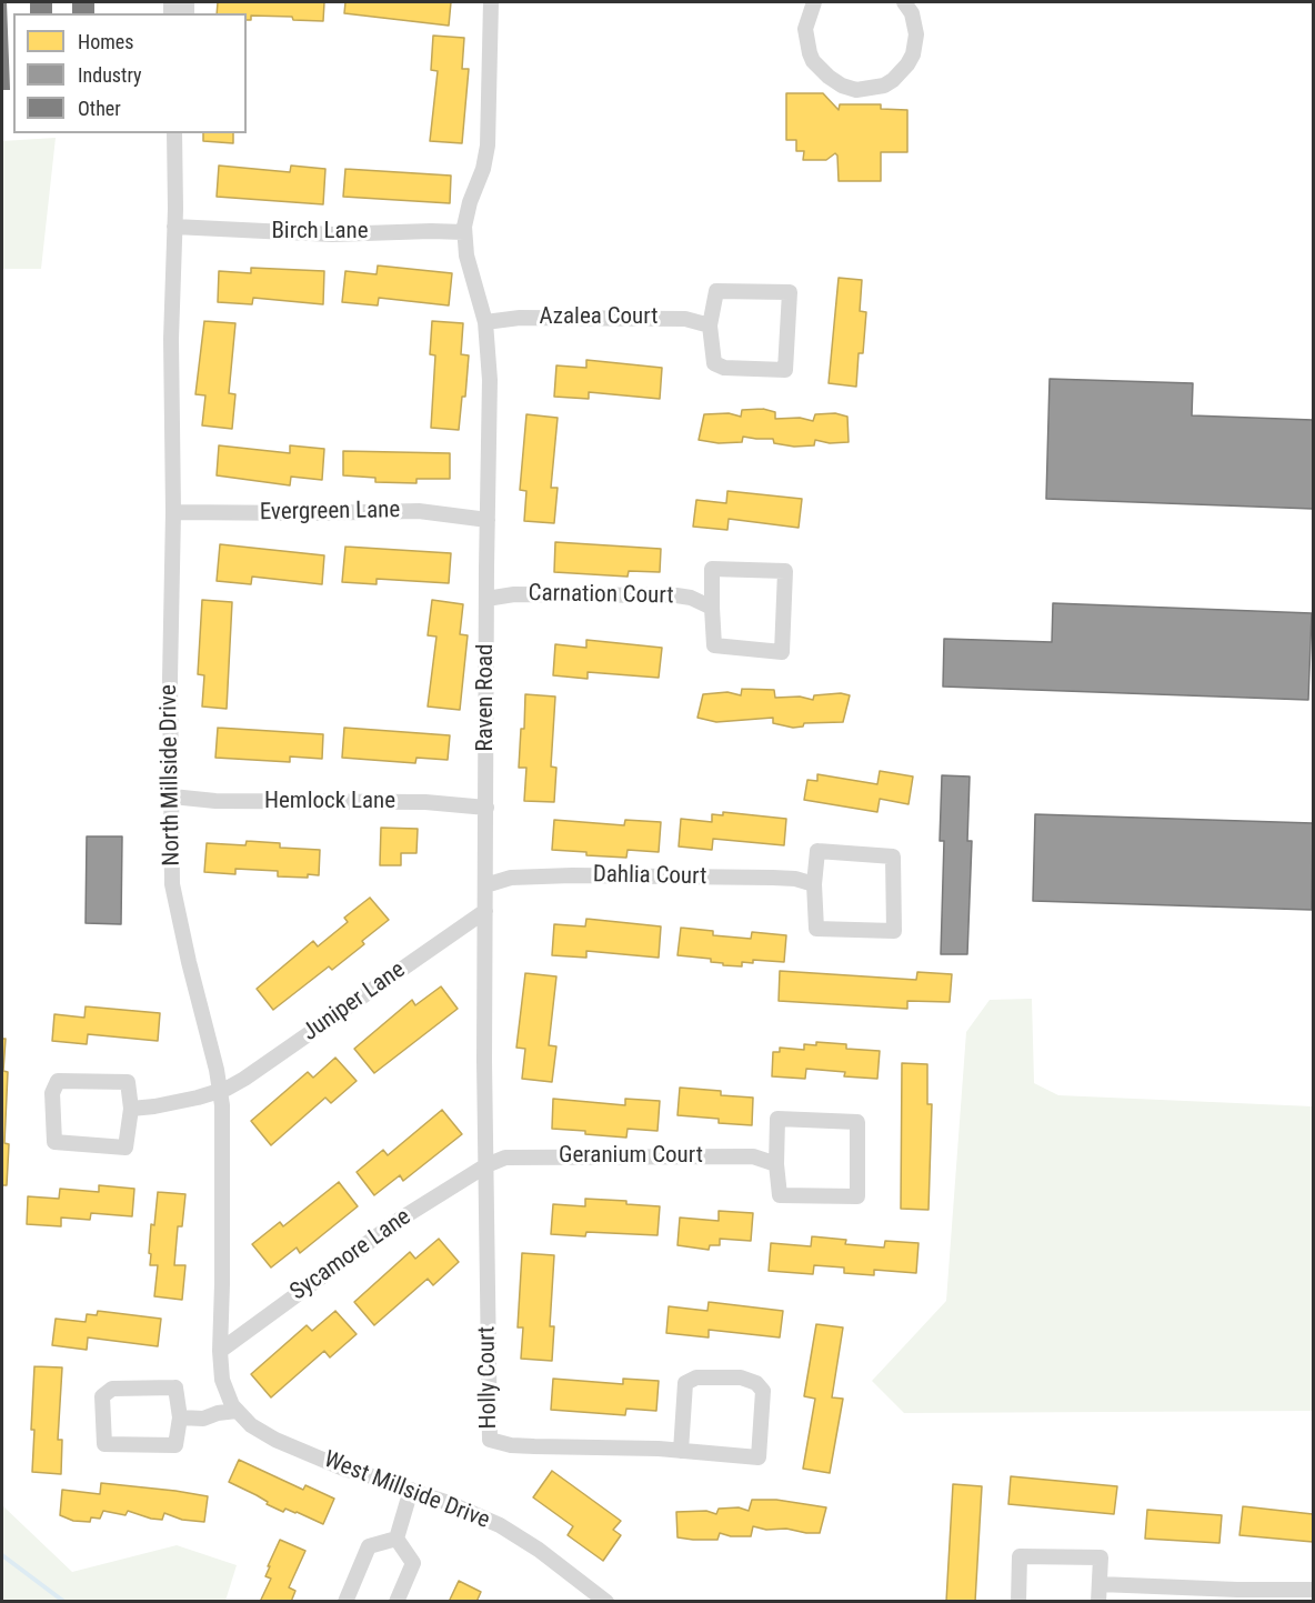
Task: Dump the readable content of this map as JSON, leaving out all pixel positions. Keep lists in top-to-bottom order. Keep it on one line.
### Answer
{"streets":{"street":["Birch Lane","Azalea Court","Evergreen Lane","Carnation Court","Raven Road","North Millside Drive","Hemlock Lane","Dahlia Court","Juniper Lane","Geranium Court","Sycamore Lane","Holly Court","West Millside Drive"]},"crossings":[["Birch Lane","Raven Road"],["Birch Lane","North Millside Drive"],["Azalea Court","Raven Road"],["Evergreen Lane","Raven Road"],["Evergreen Lane","North Millside Drive"],["Carnation Court","Raven Road"],["Raven Road","Hemlock Lane"],["Raven Road","Dahlia Court"],["Raven Road","Juniper Lane"],["Raven Road","Geranium Court"],["Raven Road","Sycamore Lane"],["Raven Road","Holly Court"],["North Millside Drive","Hemlock Lane"],["North Millside Drive","Juniper Lane"],["North Millside Drive","Sycamore Lane"],["North Millside Drive","West Millside Drive"],["Geranium Court","Sycamore Lane"],["Geranium Court","Holly Court"],["Sycamore Lane","Holly Court"]],"legend":["Homes","Industry","Other"]}
